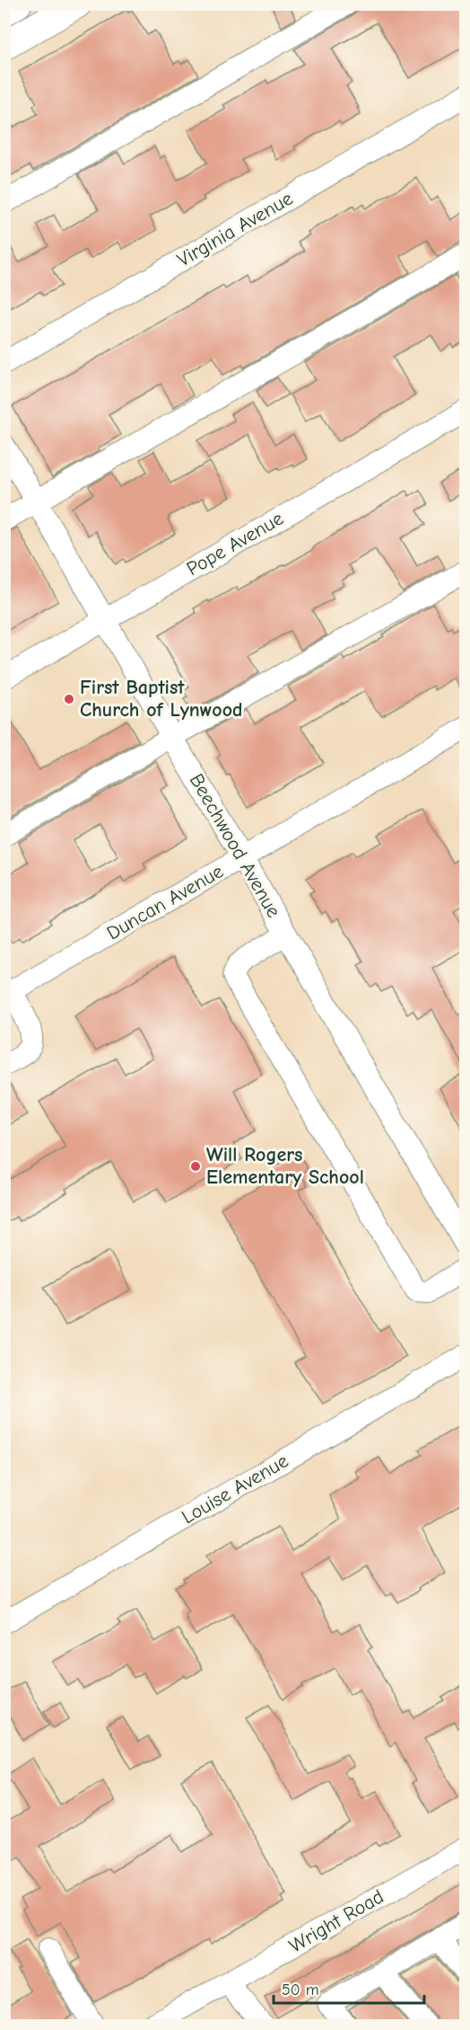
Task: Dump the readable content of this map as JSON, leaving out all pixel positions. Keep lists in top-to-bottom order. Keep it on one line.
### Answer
{"streets":{"street":["Virginia Avenue","Pope Avenue","Beechwood Avenue","Duncan Avenue","Louise Avenue","Wright Road"]},"crossings":[["Pope Avenue","Beechwood Avenue"],["Beechwood Avenue","Duncan Avenue"]],"places":["First Baptist Church of Lynwood","Will Rogers Elementary School"],"scale_bar":"50 m"}
